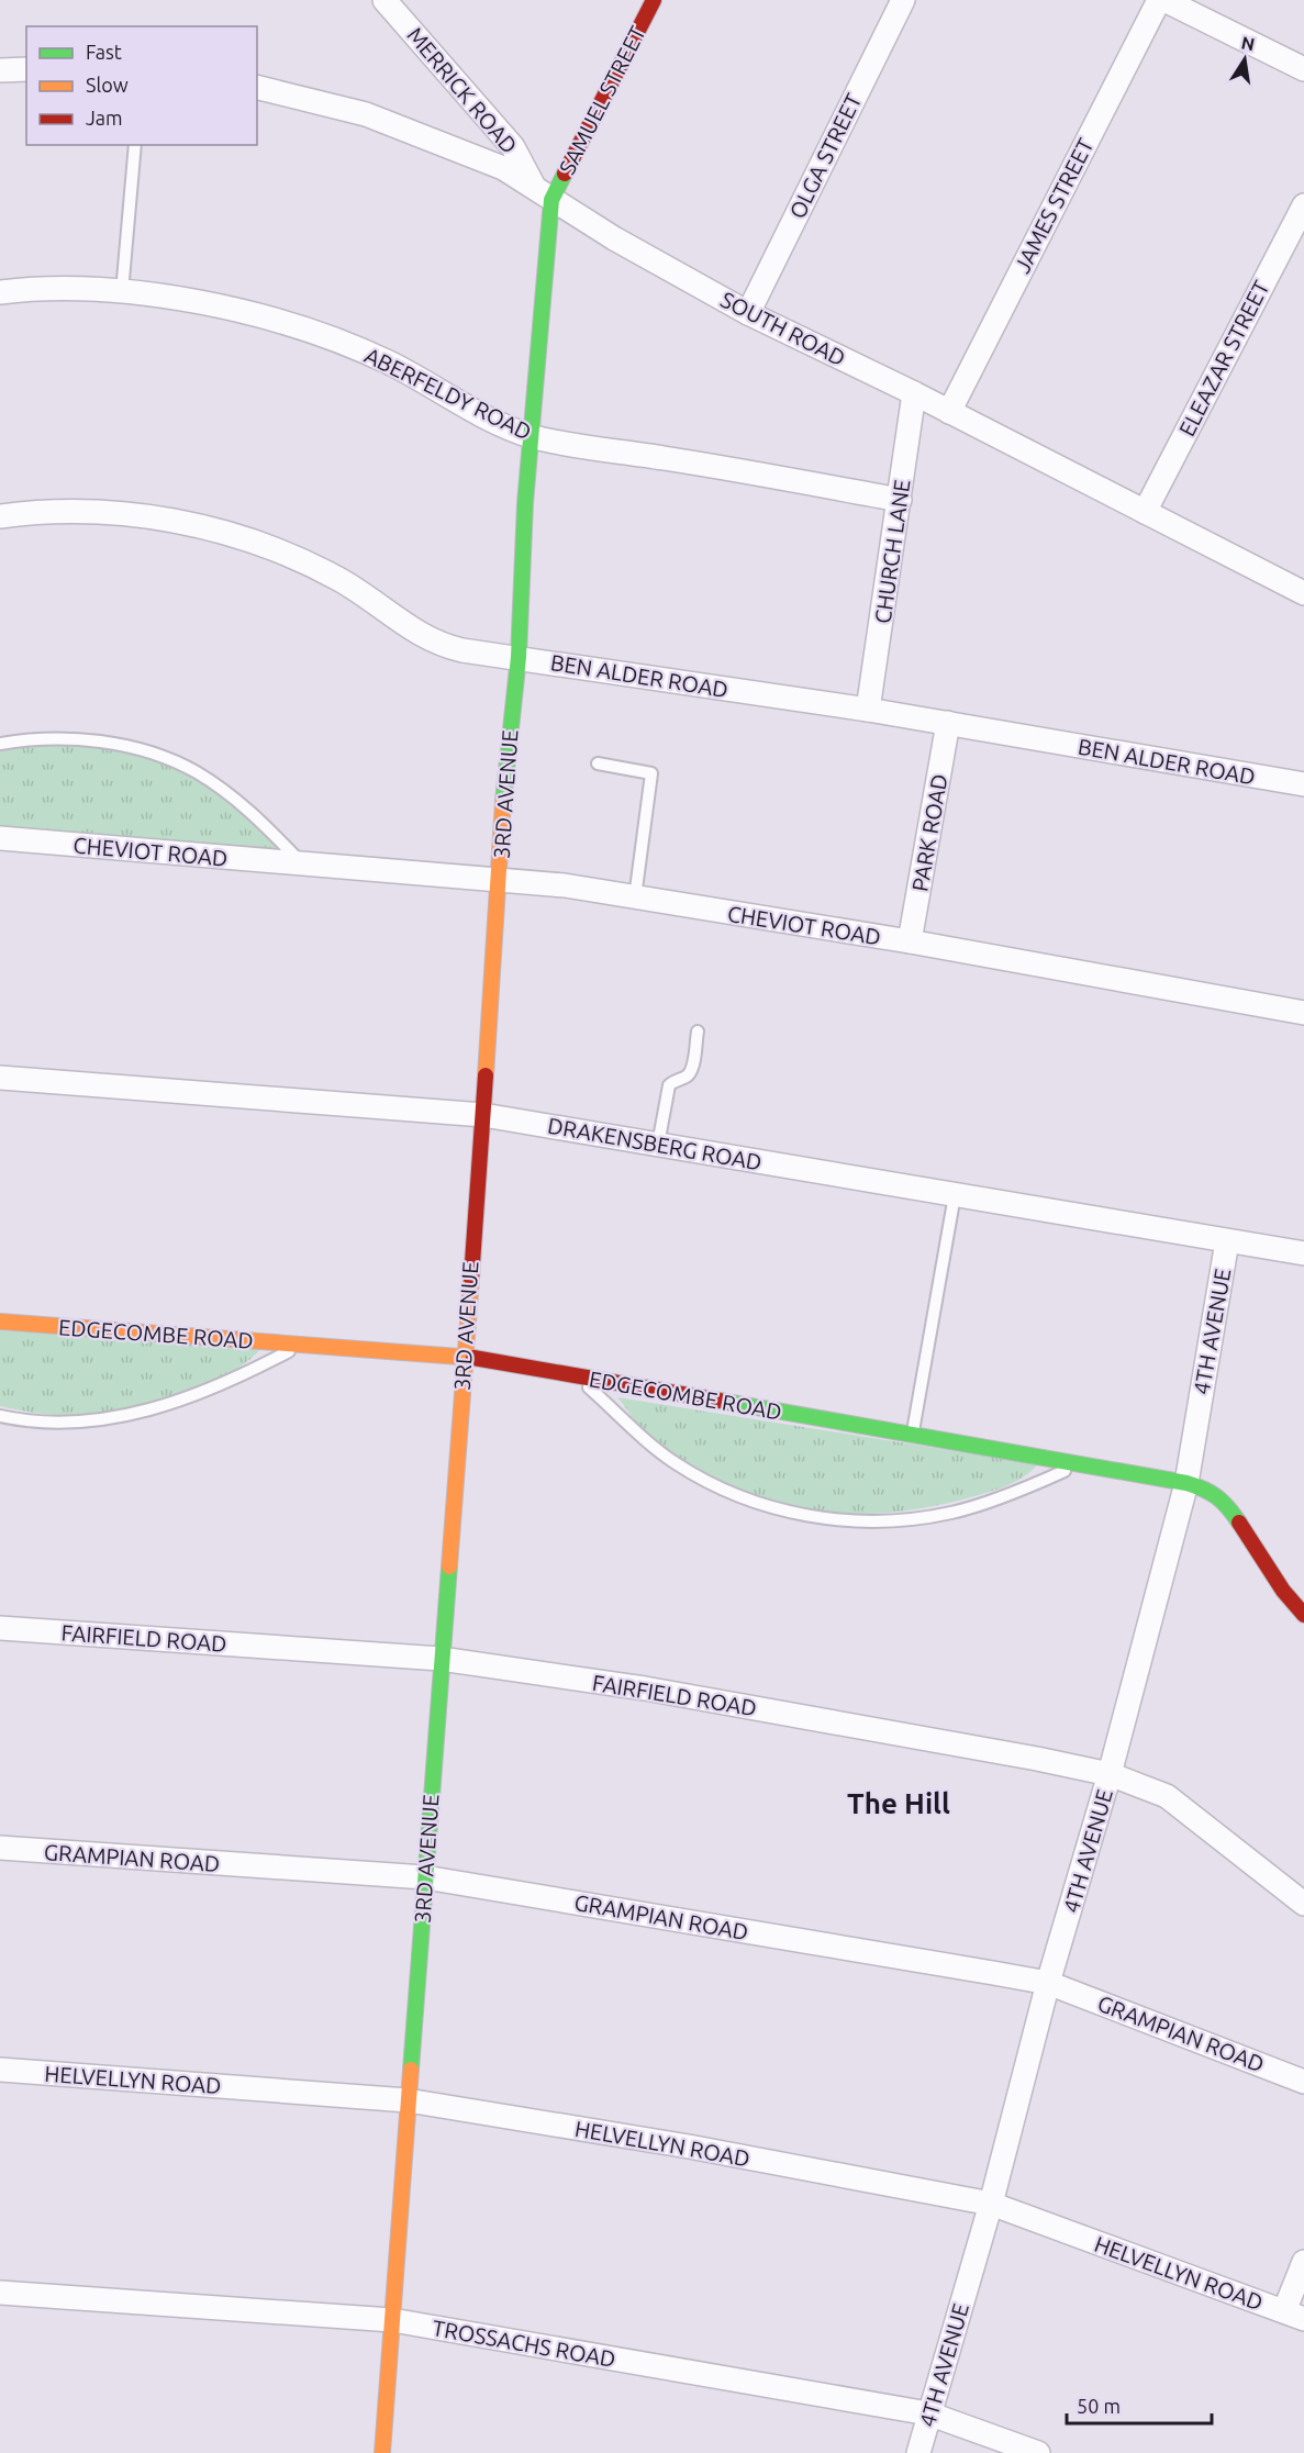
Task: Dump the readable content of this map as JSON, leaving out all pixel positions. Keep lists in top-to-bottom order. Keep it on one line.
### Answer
{"streets":{"street":["MERRICK ROAD","SAMUEL STREET","OLGA STREET","JAMES STREET","SOUTH ROAD","ELEAZAR STREET","ABERFELDY ROAD","CHURCH LANE","BEN ALDER ROAD","3RD AVENUE","PARK ROAD","CHEVIOT ROAD","DRAKENSBERG ROAD","4TH AVENUE","EDGECOMBE ROAD","FAIRFIELD ROAD","GRAMPIAN ROAD","HELVELLYN ROAD","TROSSACHS ROAD"]},"crossings":[["MERRICK ROAD","SOUTH ROAD"],["SAMUEL STREET","SOUTH ROAD"],["SAMUEL STREET","3RD AVENUE"],["OLGA STREET","SOUTH ROAD"],["JAMES STREET","SOUTH ROAD"],["SOUTH ROAD","ELEAZAR STREET"],["SOUTH ROAD","CHURCH LANE"],["SOUTH ROAD","3RD AVENUE"],["ABERFELDY ROAD","CHURCH LANE"],["ABERFELDY ROAD","3RD AVENUE"],["CHURCH LANE","BEN ALDER ROAD"],["BEN ALDER ROAD","3RD AVENUE"],["BEN ALDER ROAD","PARK ROAD"],["3RD AVENUE","CHEVIOT ROAD"],["3RD AVENUE","DRAKENSBERG ROAD"],["3RD AVENUE","EDGECOMBE ROAD"],["3RD AVENUE","FAIRFIELD ROAD"],["3RD AVENUE","GRAMPIAN ROAD"],["3RD AVENUE","HELVELLYN ROAD"],["3RD AVENUE","TROSSACHS ROAD"],["PARK ROAD","CHEVIOT ROAD"],["DRAKENSBERG ROAD","4TH AVENUE"],["4TH AVENUE","EDGECOMBE ROAD"],["4TH AVENUE","FAIRFIELD ROAD"],["4TH AVENUE","GRAMPIAN ROAD"],["4TH AVENUE","HELVELLYN ROAD"],["4TH AVENUE","TROSSACHS ROAD"]],"districts":["The Hill"],"legend":["Fast","Slow","Jam"],"scale_bar":"50 m","north":"top"}
